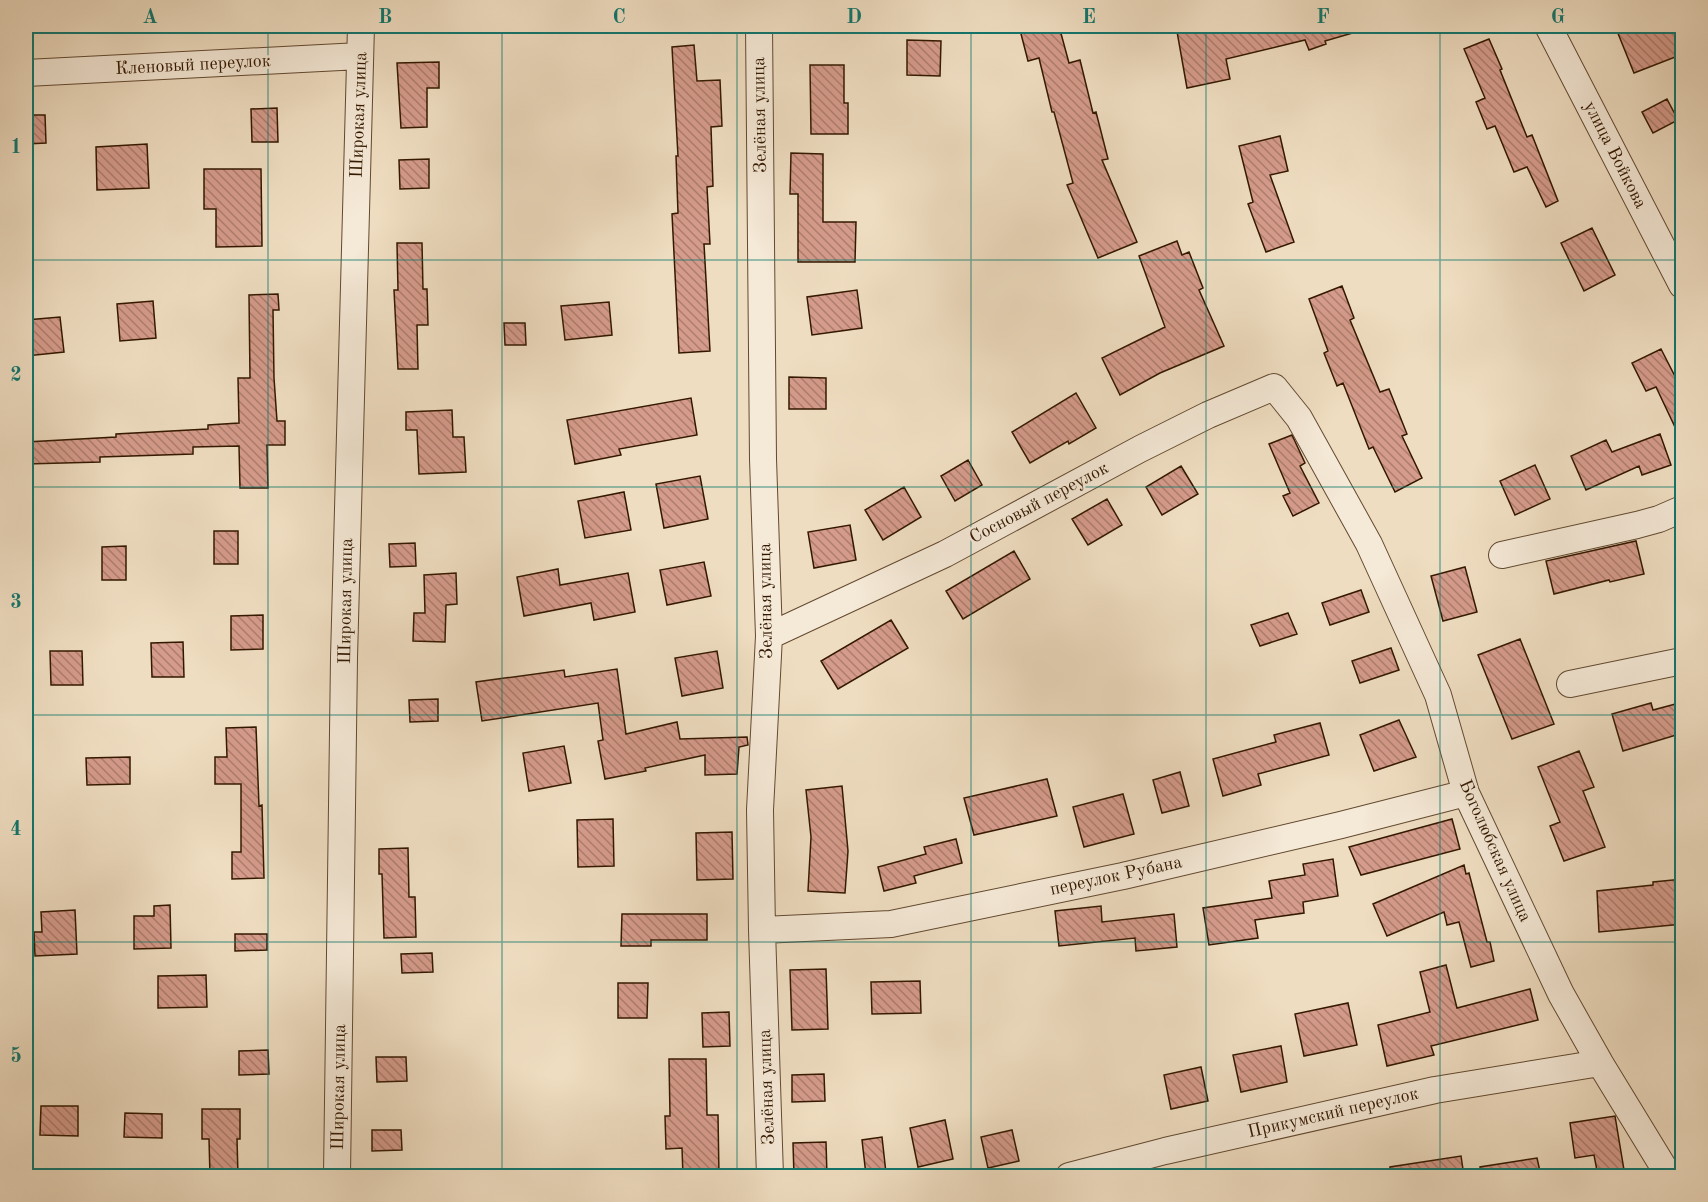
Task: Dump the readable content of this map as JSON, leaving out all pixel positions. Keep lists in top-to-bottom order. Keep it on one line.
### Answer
{"streets":{"street":["Кленовый переулок","Широкая улица","Зелёная улица","улица Войкова","Сосновый переулок","Боголюбская улица","переулок Рубана","Прикумский переулок"]},"crossings":[["Кленовый переулок","Широкая улица"],["Зелёная улица","Сосновый переулок"],["Зелёная улица","переулок Рубана"],["Сосновый переулок","Боголюбская улица"],["Боголюбская улица","переулок Рубана"],["Боголюбская улица","Прикумский переулок"]],"grid":{"columns":["A","B","C","D","E","F","G"],"rows":["1","2","3","4","5"]}}
